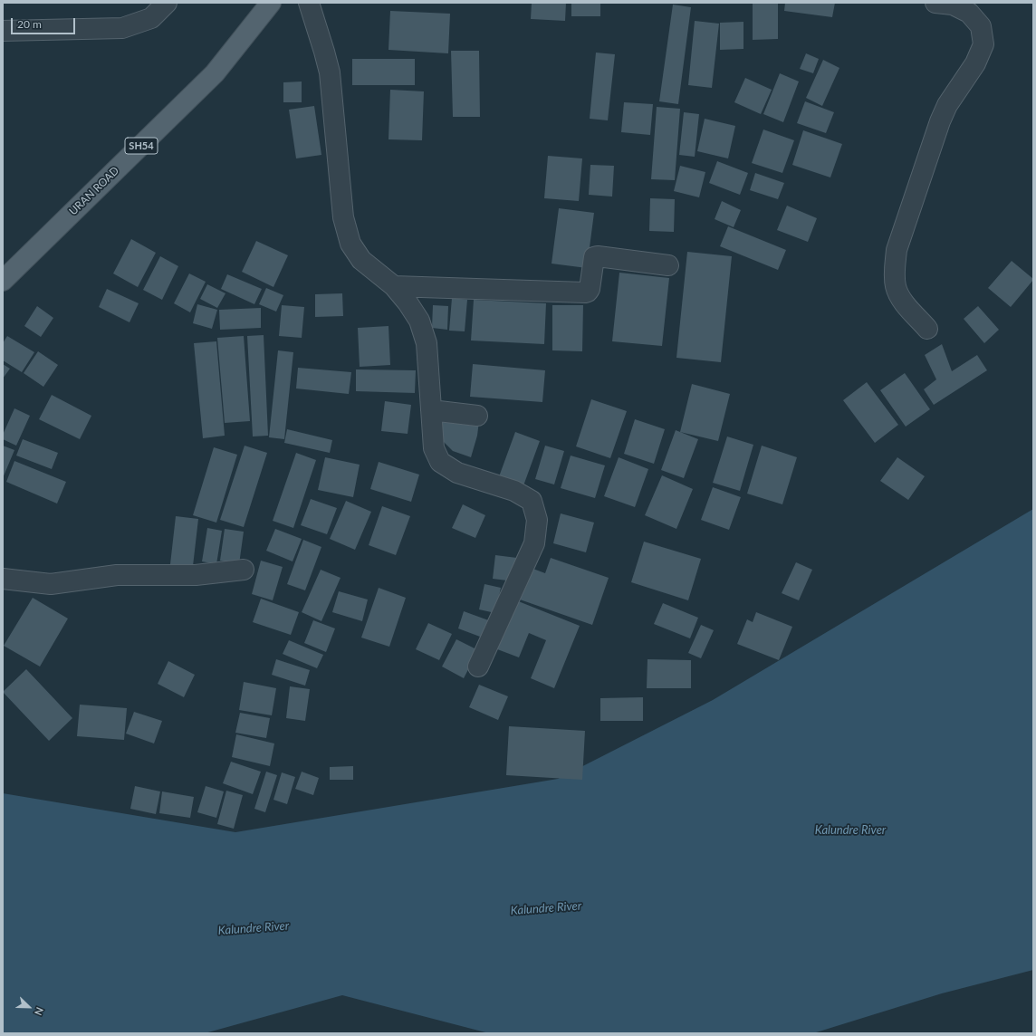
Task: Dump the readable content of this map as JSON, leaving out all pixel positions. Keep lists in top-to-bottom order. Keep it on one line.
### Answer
{"streets":{"main road":["SH54","URAN ROAD"]},"water":["Kalundre River"],"scale_bar":"20 m","north":"bottom right"}
